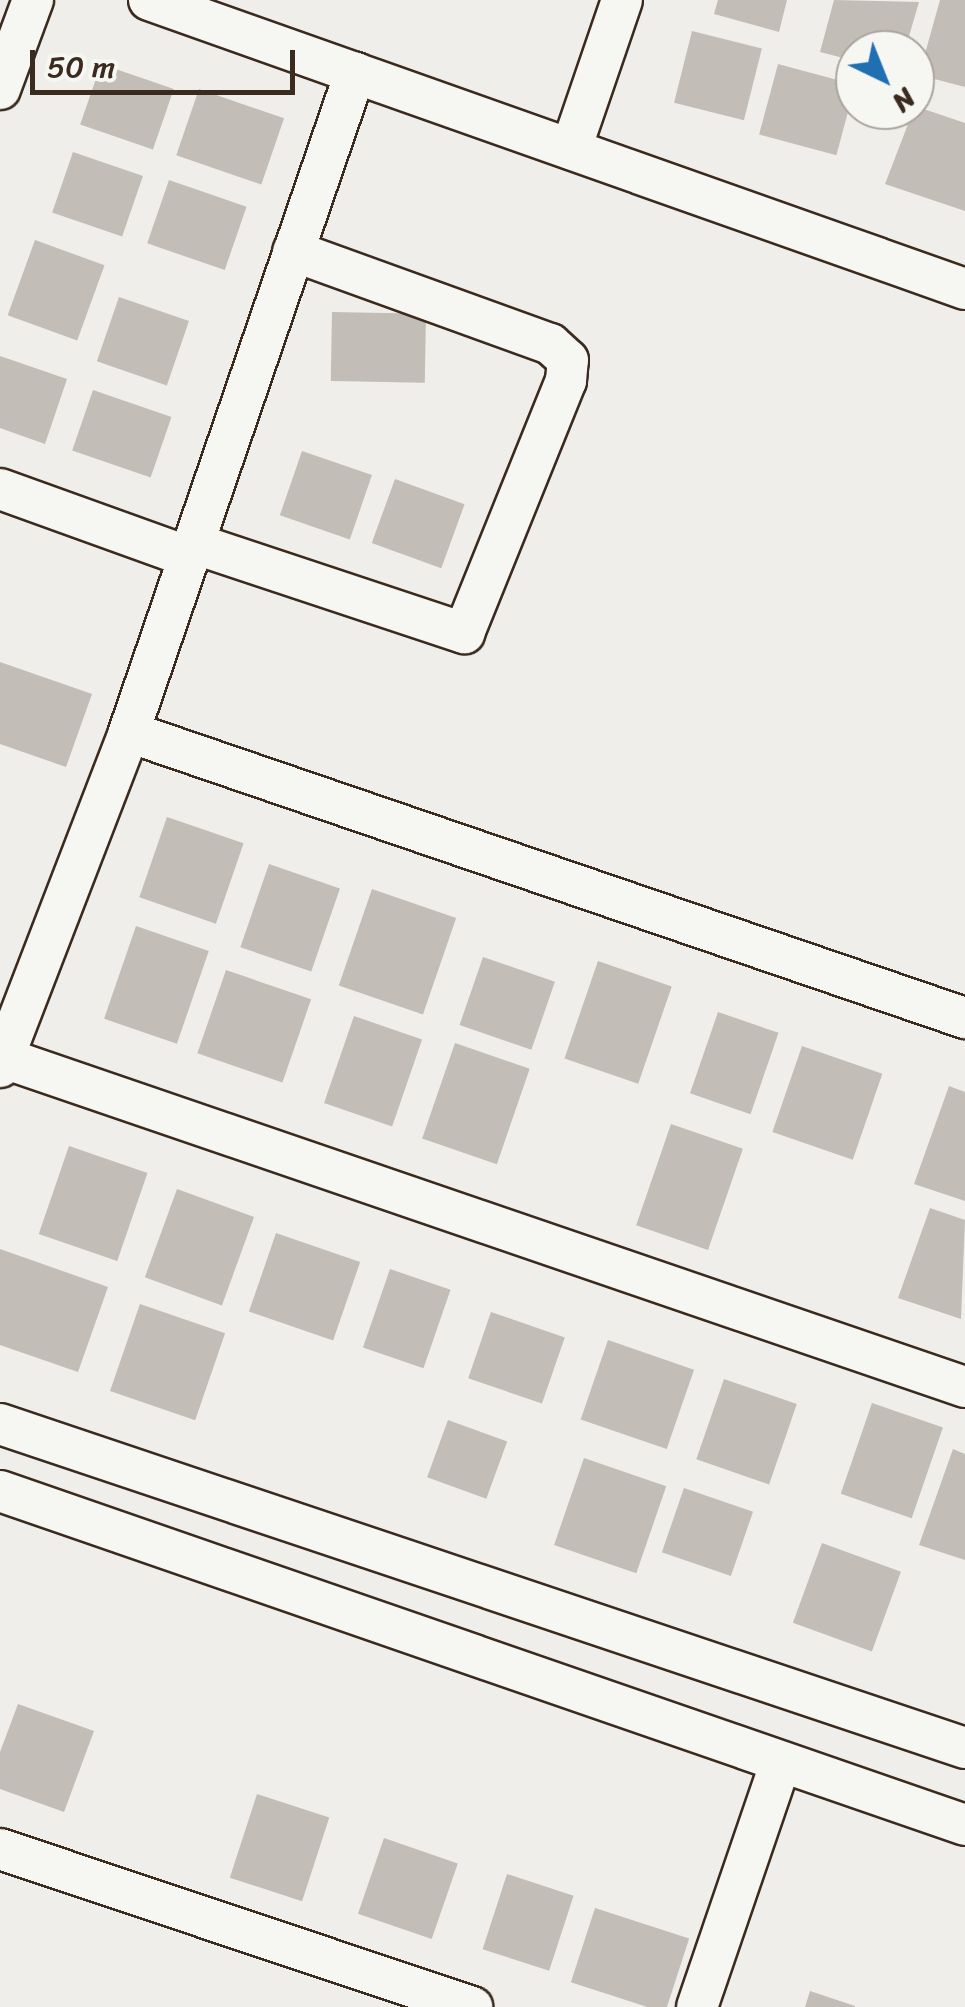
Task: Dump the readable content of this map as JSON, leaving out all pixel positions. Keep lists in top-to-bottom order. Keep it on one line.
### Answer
{"scale_bar":"50 m","north":"bottom right"}
